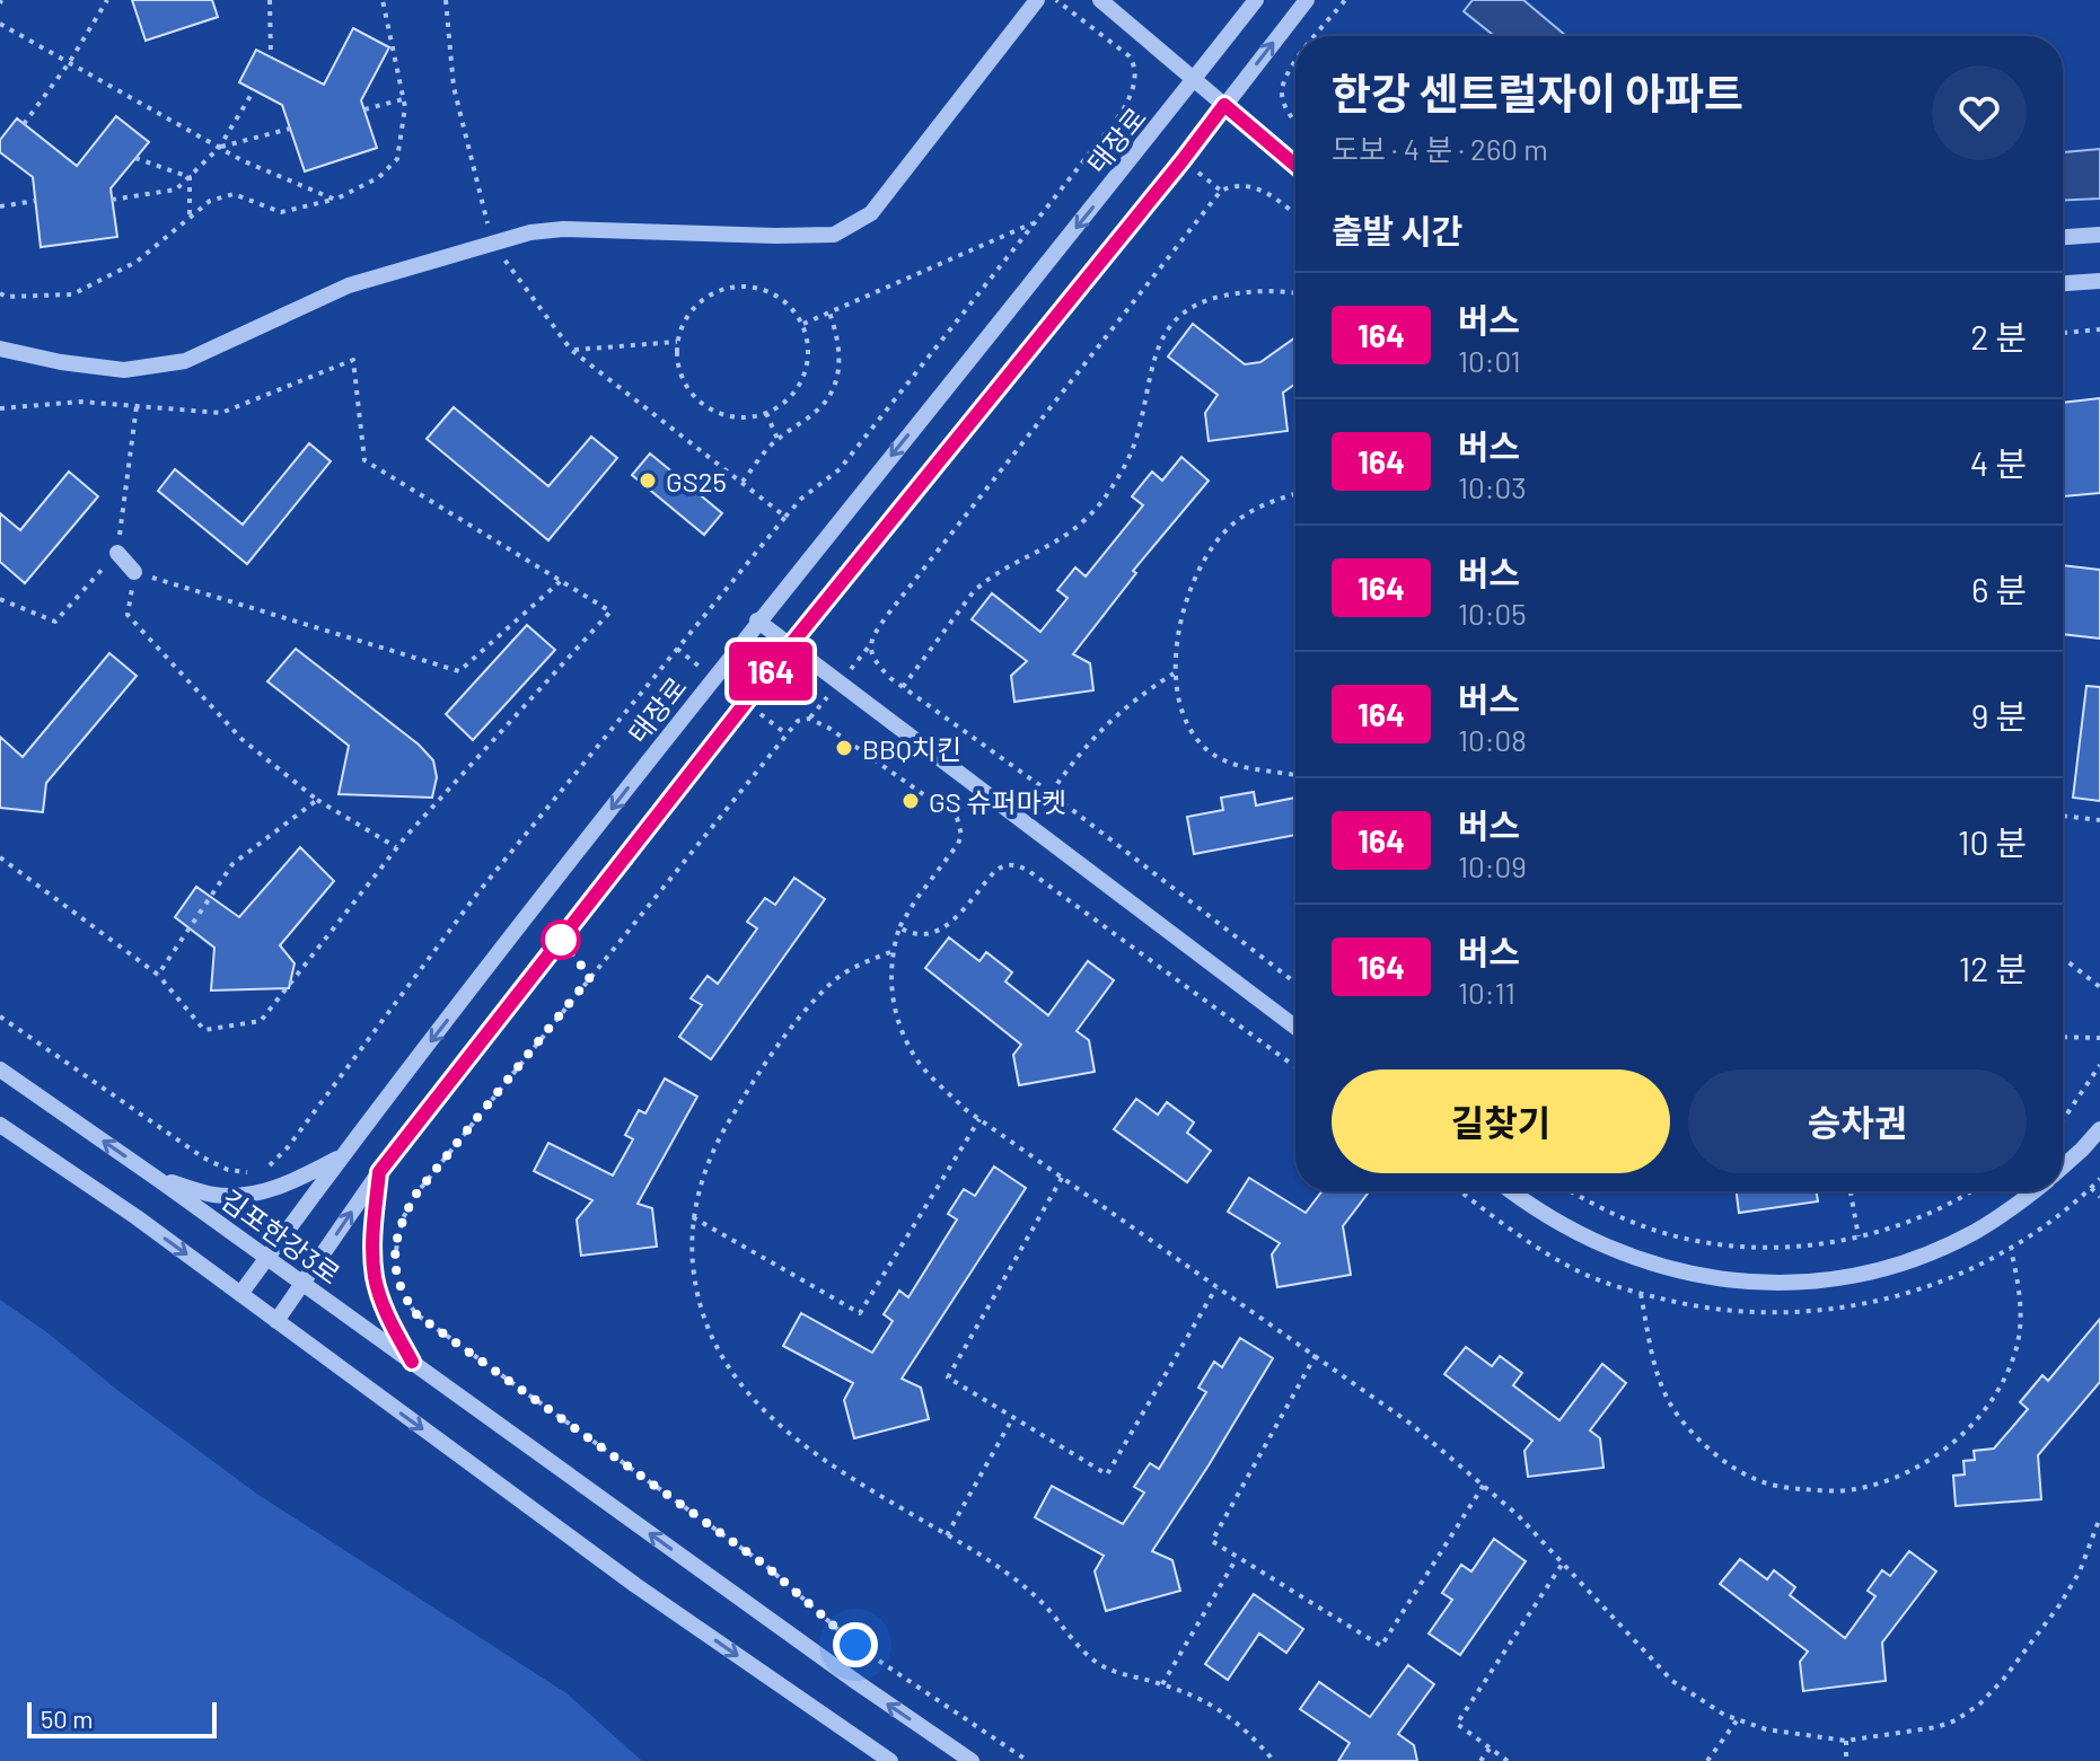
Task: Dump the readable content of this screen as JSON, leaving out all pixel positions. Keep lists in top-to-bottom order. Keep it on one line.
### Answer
{"streets":{"street":["태장로","김포한강3로"]},"crossings":[["태장로","김포한강3로"]],"places":["GS25","BBQ치킨","GS 슈퍼마켓"],"lines":["bus line 164"],"scale_bar":"50 m","page":{"on_map":"164","heading":[["한강 센트럴자이 아파트","도보 · 4 분 · 260 m"],"출발 시간"],"list":[{"mark":"164","name":"버스","note":"10:01","value":"2 분"},{"mark":"164","name":"버스","note":"10:03","value":"4 분"},{"mark":"164","name":"버스","note":"10:05","value":"6 분"},{"mark":"164","name":"버스","note":"10:08","value":"9 분"},{"mark":"164","name":"버스","note":"10:09","value":"10 분"},{"mark":"164","name":"버스","note":"10:11","value":"12 분"}],"buttons":["길찾기","승차권"],"scale":"50 m"}}
